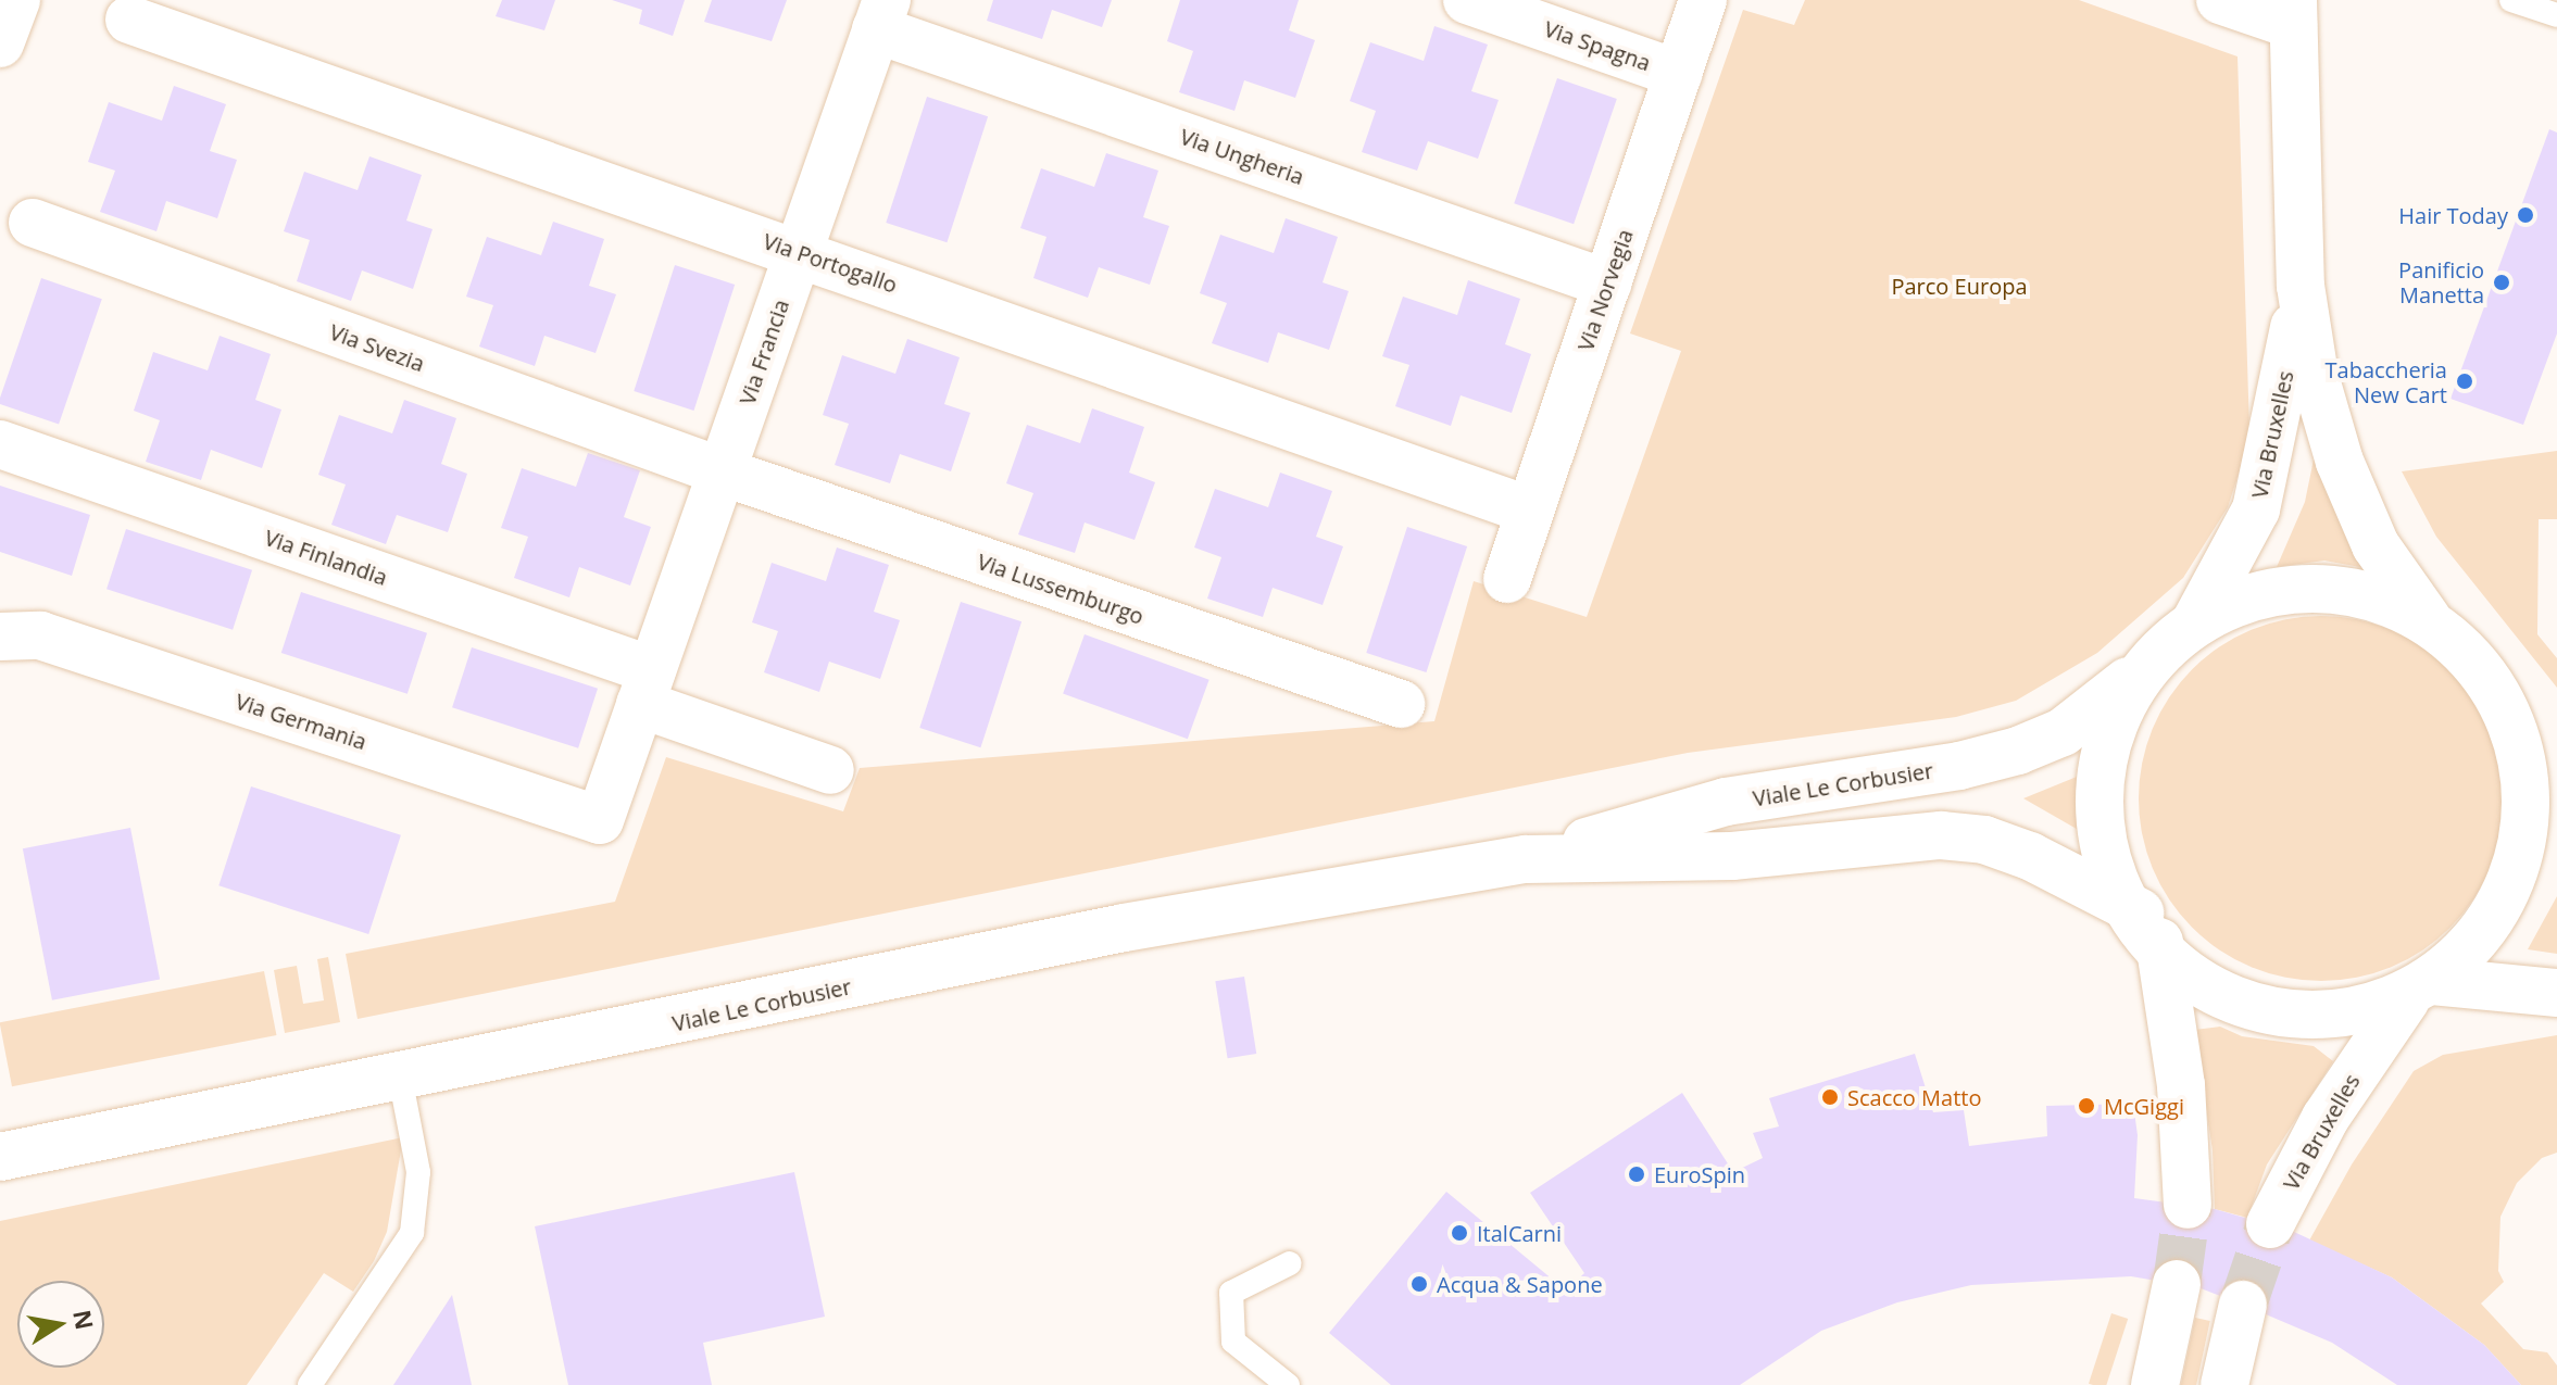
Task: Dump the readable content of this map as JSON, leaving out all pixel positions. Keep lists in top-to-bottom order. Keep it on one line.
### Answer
{"streets":{"street":["Via Spagna","Via Ungheria","Via Portogallo","Via Norvegia","Via Svezia","Via Francia","Via Bruxelles","Via Finlandia","Via Lussemburgo","Via Germania","Viale Le Corbusier"]},"crossings":[["Via Spagna","Via Norvegia"],["Via Ungheria","Via Norvegia"],["Via Ungheria","Via Francia"],["Via Portogallo","Via Norvegia"],["Via Portogallo","Via Francia"],["Via Svezia","Via Francia"],["Via Svezia","Via Lussemburgo"],["Via Francia","Via Finlandia"],["Via Francia","Via Lussemburgo"],["Via Francia","Via Germania"],["Via Bruxelles","Viale Le Corbusier"]],"parks":["Parco Europa"],"places":["Hair Today","Panificio Manetta","Tabaccheria New Cart","Scacco Matto","McGiggi","EuroSpin","ItalCarni","Acqua & Sapone"],"north":"right"}
